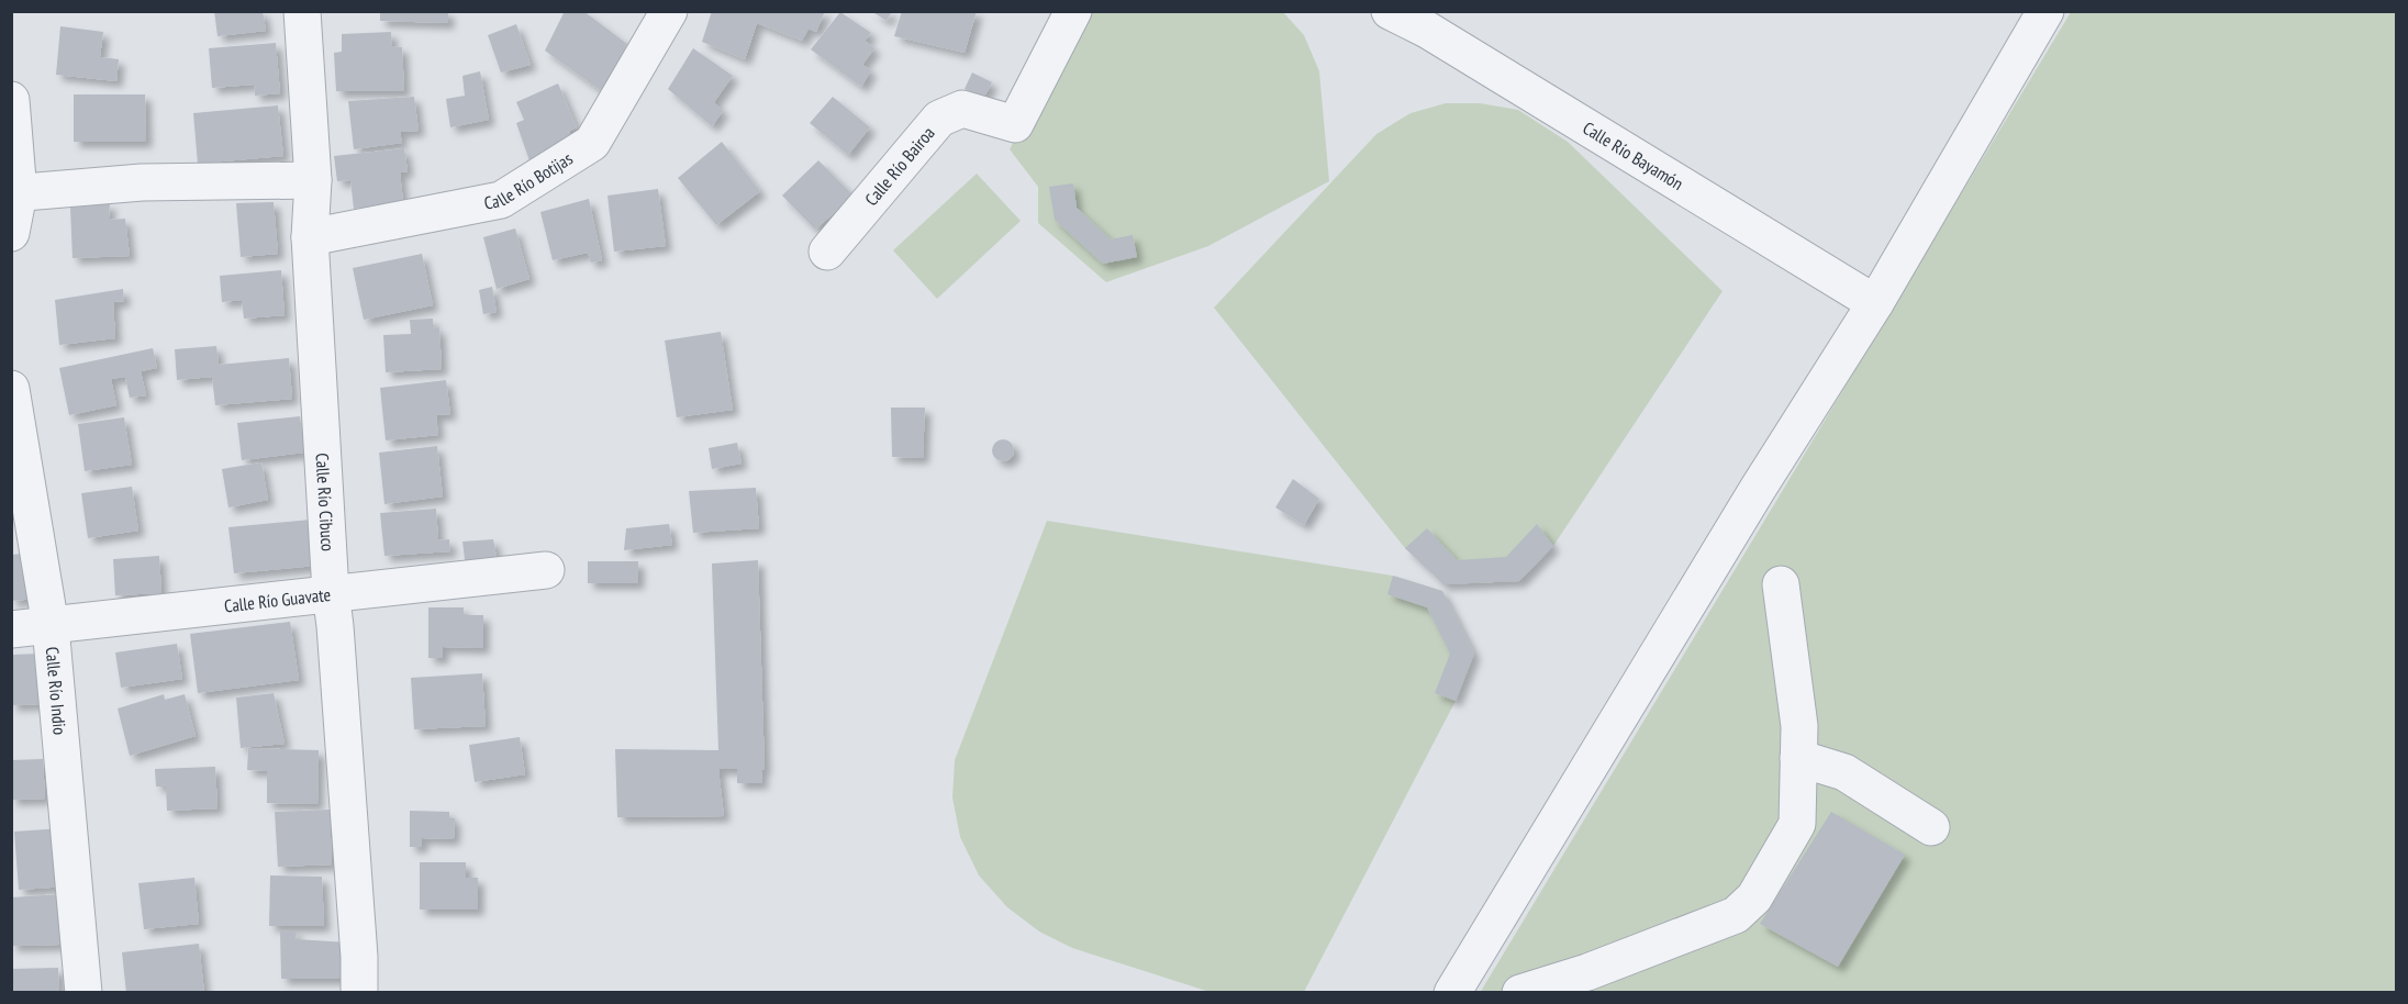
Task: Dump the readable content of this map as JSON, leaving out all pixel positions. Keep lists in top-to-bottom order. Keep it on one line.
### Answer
{"streets":{"street":["Calle Río Bayamón","Calle Río Bairoa","Calle Río Botijas","Calle Río Cibuco","Calle Río Guavate","Calle Río Indio"]},"crossings":[["Calle Río Botijas","Calle Río Cibuco"],["Calle Río Cibuco","Calle Río Guavate"],["Calle Río Guavate","Calle Río Indio"]]}
